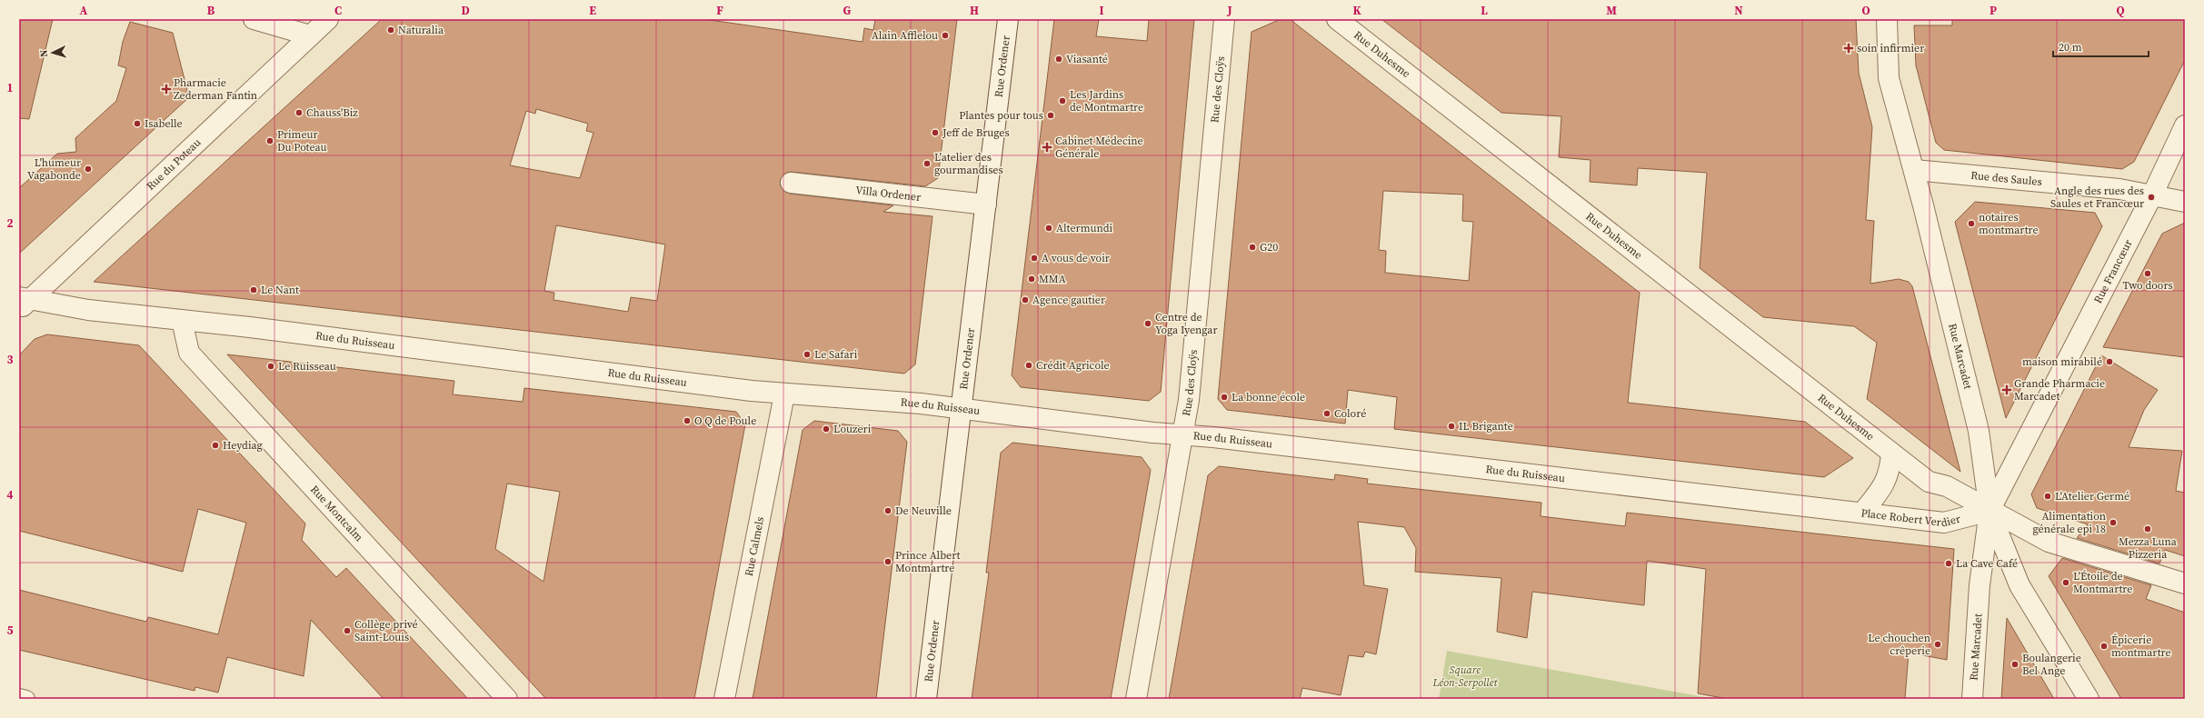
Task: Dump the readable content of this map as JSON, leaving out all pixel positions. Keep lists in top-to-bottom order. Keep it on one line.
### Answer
{"streets":{"street":["Rue Duhesme","Rue Ordener","Rue des Cloÿs","Rue du Poteau","Rue des Saules","Villa Ordener","Rue Francœur","Rue du Ruisseau","Rue Marcadet","Place Robert Verdier","Rue Montcalm","Rue Calmels"]},"crossings":[["Rue Duhesme","Place Robert Verdier"],["Rue Ordener","Villa Ordener"],["Rue Ordener","Rue du Ruisseau"],["Rue des Cloÿs","Rue du Ruisseau"],["Rue du Poteau","Rue du Ruisseau"],["Rue des Saules","Rue Francœur"],["Rue des Saules","Rue Marcadet"],["Rue Francœur","Rue Marcadet"],["Rue Francœur","Place Robert Verdier"],["Rue du Ruisseau","Place Robert Verdier"],["Rue du Ruisseau","Rue Montcalm"],["Rue du Ruisseau","Rue Calmels"],["Rue Marcadet","Place Robert Verdier"]],"parks":["Square Léon-Serpollet"],"places":{"other":["Naturalia","Alain Afflelou","Viasanté","Les Jardins de Montmartre","Chauss'Biz","Plantes pour tous","Isabelle","Jeff de Bruges","Primeur Du Poteau","L'atelier des gourmandises","L'humeur Vagabonde","Angle des rues des Saules et Francœur","notaires montmartre","Altermundi","G20","A vous de voir","Two doors","MMA","Le Nant","Agence gautier","Centre de Yoga Iyengar","Le Safari","maison mirabilé","Crédit Agricole","Le Ruisseau","La bonne école","Coloré","O Q de Poule","IL Brigante","L'ouzeri","Heydiag","L'Atelier Germé","De Neuville","Alimentation générale epi 18","Mezza Luna Pizzeria","Prince Albert Montmartre","La Cave Café","L'Étoile de Montmartre","Collège privé Saint-Louis","Le chouchen crêperie","Épicerie montmartre","Boulangerie Bel Ange"],"health":["soin infirmier","Pharmacie Zederman Fantin","Cabinet Médecine Générale","Grande Pharmacie Marcadet"]},"scale_bar":"20 m","north":"left","grid":{"columns":["A","B","C","D","E","F","G","H","I","J","K","L","M","N","O","P","Q"],"rows":["1","2","3","4","5"]}}
